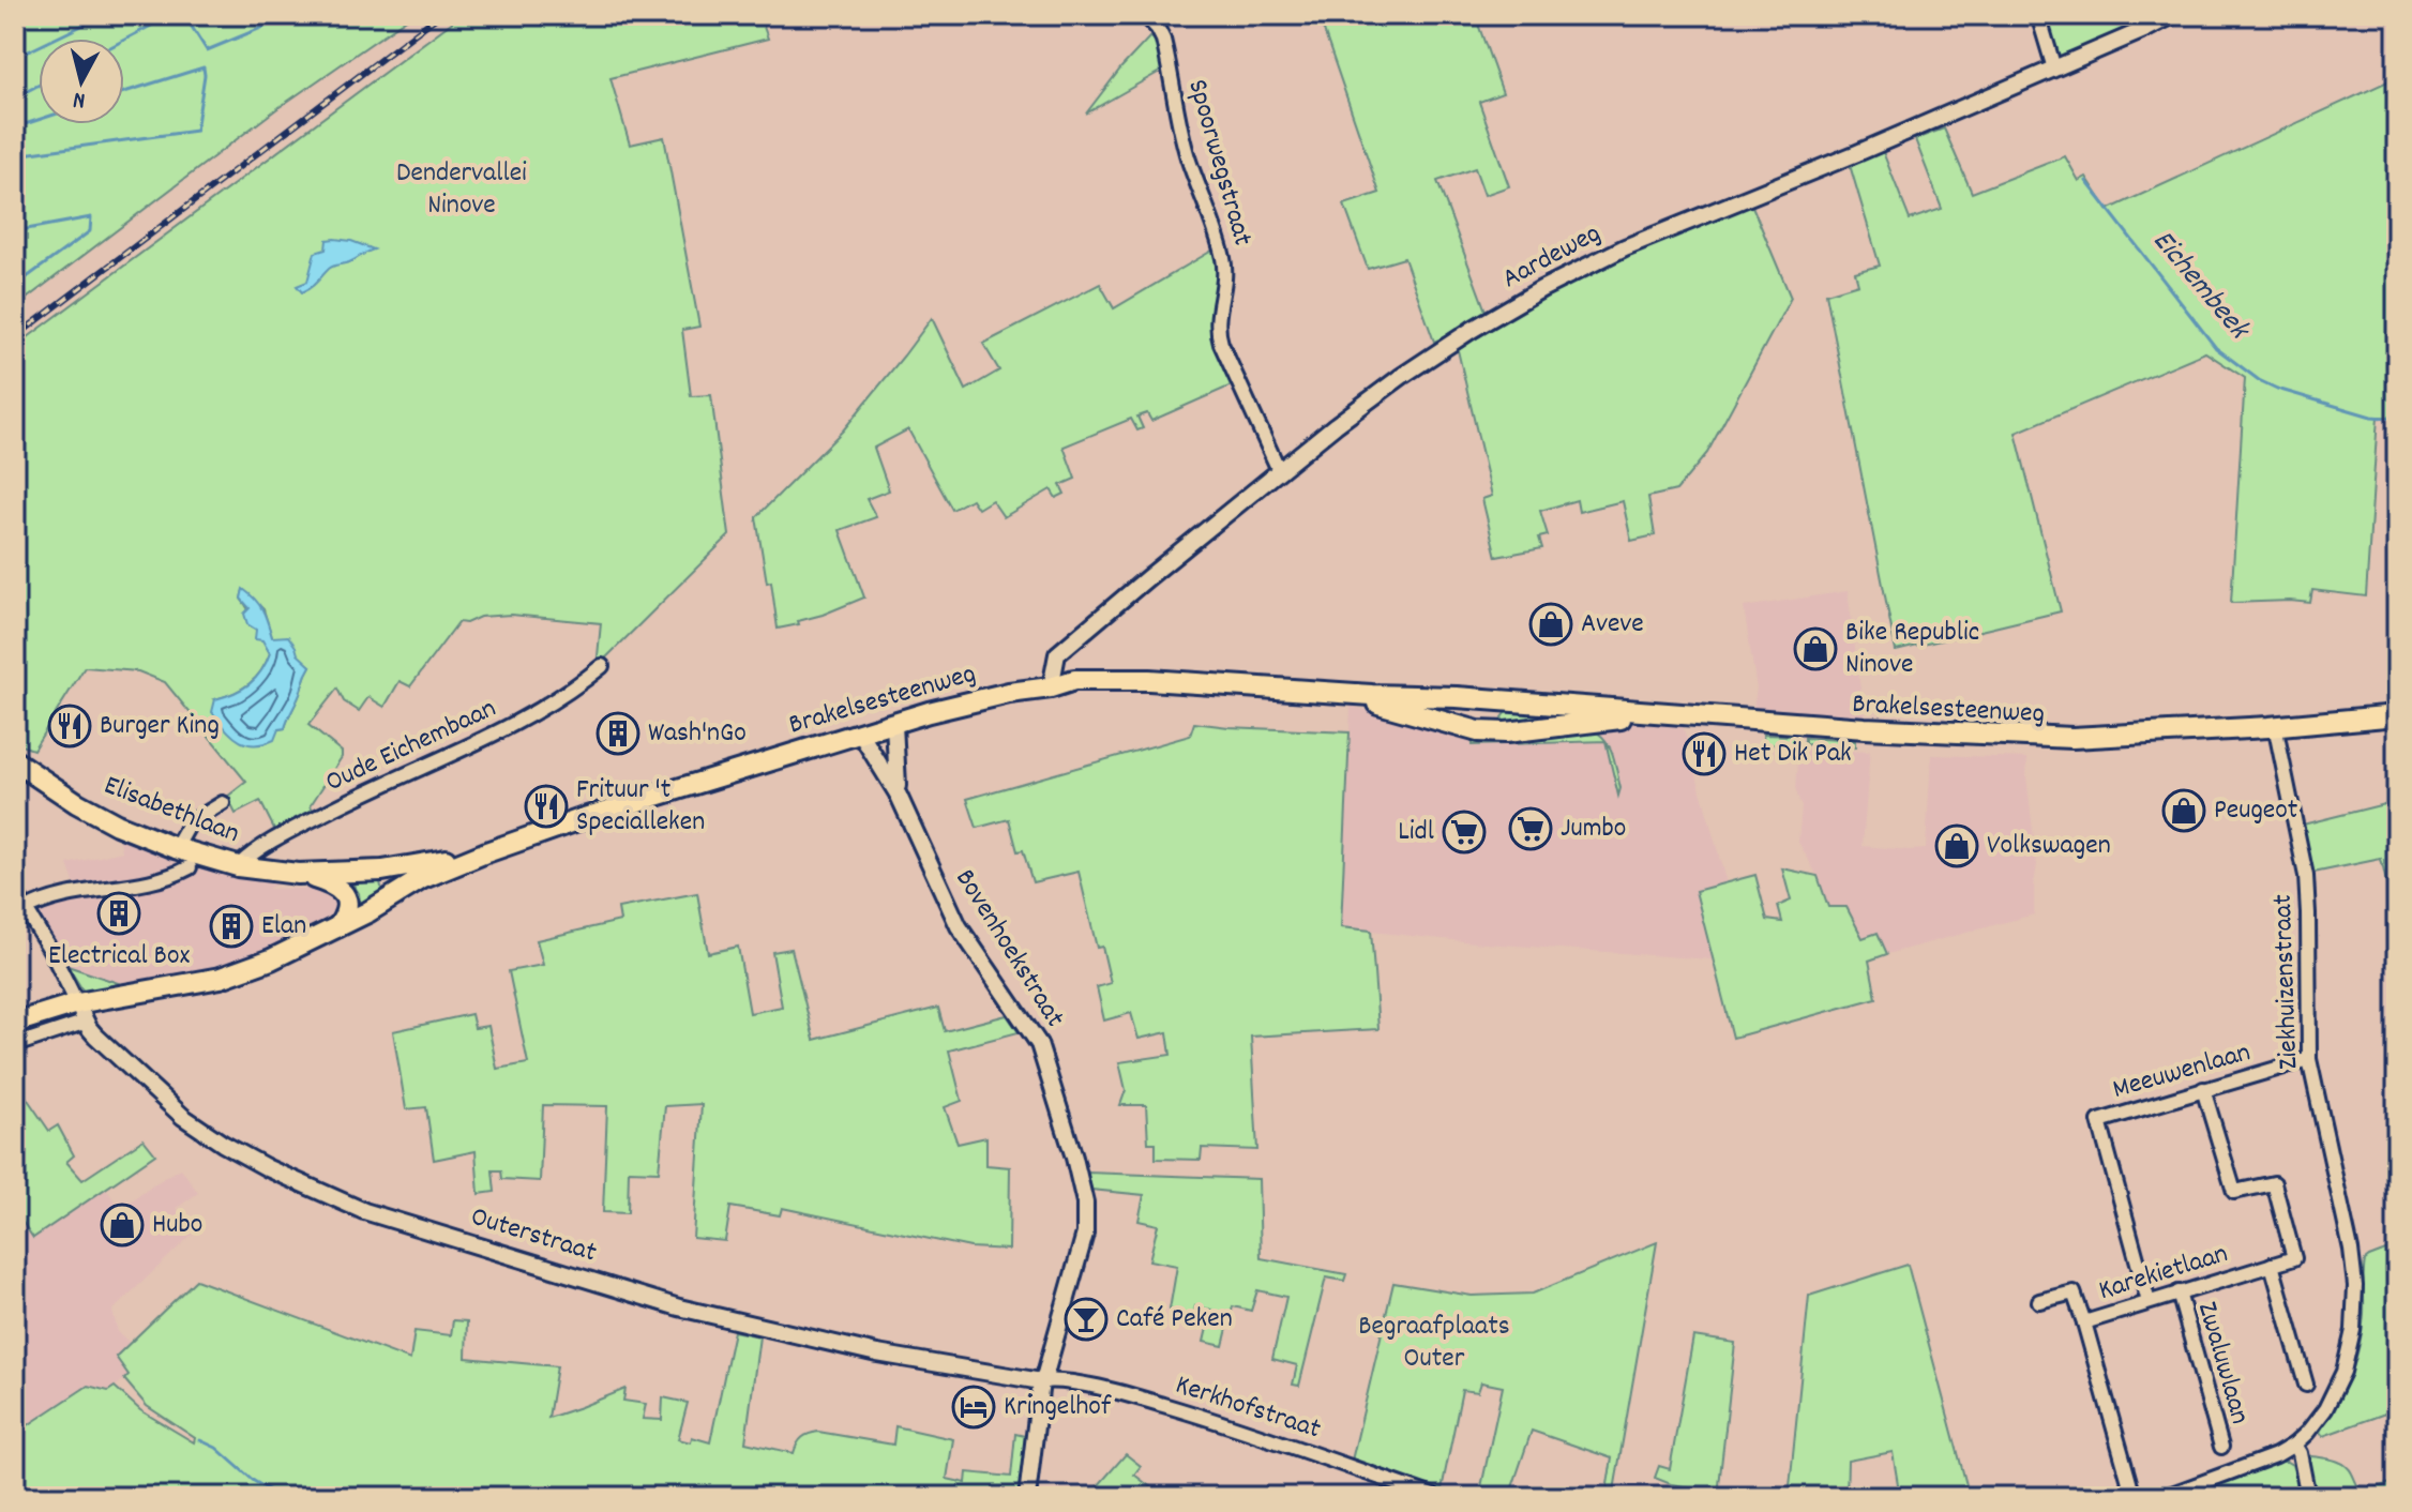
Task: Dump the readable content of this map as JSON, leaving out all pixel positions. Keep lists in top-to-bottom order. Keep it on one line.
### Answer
{"streets":{"main road":["Brakelsesteenweg","Elisabethlaan"],"street":["Spoorwegstraat","Aardeweg","Oude Eichembaan","Bovenhoekstraat","Ziekhuizenstraat","Meeuwenlaan","Outerstraat","Karekietlaan","Zwaluwlaan","Kerkhofstraat"]},"crossings":[["Spoorwegstraat","Aardeweg"],["Aardeweg","Brakelsesteenweg"],["Brakelsesteenweg","Elisabethlaan"],["Brakelsesteenweg","Bovenhoekstraat"],["Brakelsesteenweg","Ziekhuizenstraat"],["Brakelsesteenweg","Outerstraat"],["Oude Eichembaan","Elisabethlaan"],["Bovenhoekstraat","Outerstraat"],["Bovenhoekstraat","Kerkhofstraat"],["Ziekhuizenstraat","Meeuwenlaan"],["Meeuwenlaan","Karekietlaan"],["Outerstraat","Kerkhofstraat"],["Karekietlaan","Zwaluwlaan"]],"water":["Eichembeek"],"parks":["Dendervallei Ninove","Begraafplaats Outer"],"places":{"shop":["Aveve","Bike Republic Ninove","Peugeot","Volkswagen","Hubo"],"restaurant":["Burger King","Het Dik Pak","Frituur 't Specialleken"],"building":["Wash'nGo","Electrical Box","Elan"],"supermarket":["Jumbo","Lidl"],"bar":["Café Peken"],"hotel":["Kringelhof"]},"north":"bottom"}
